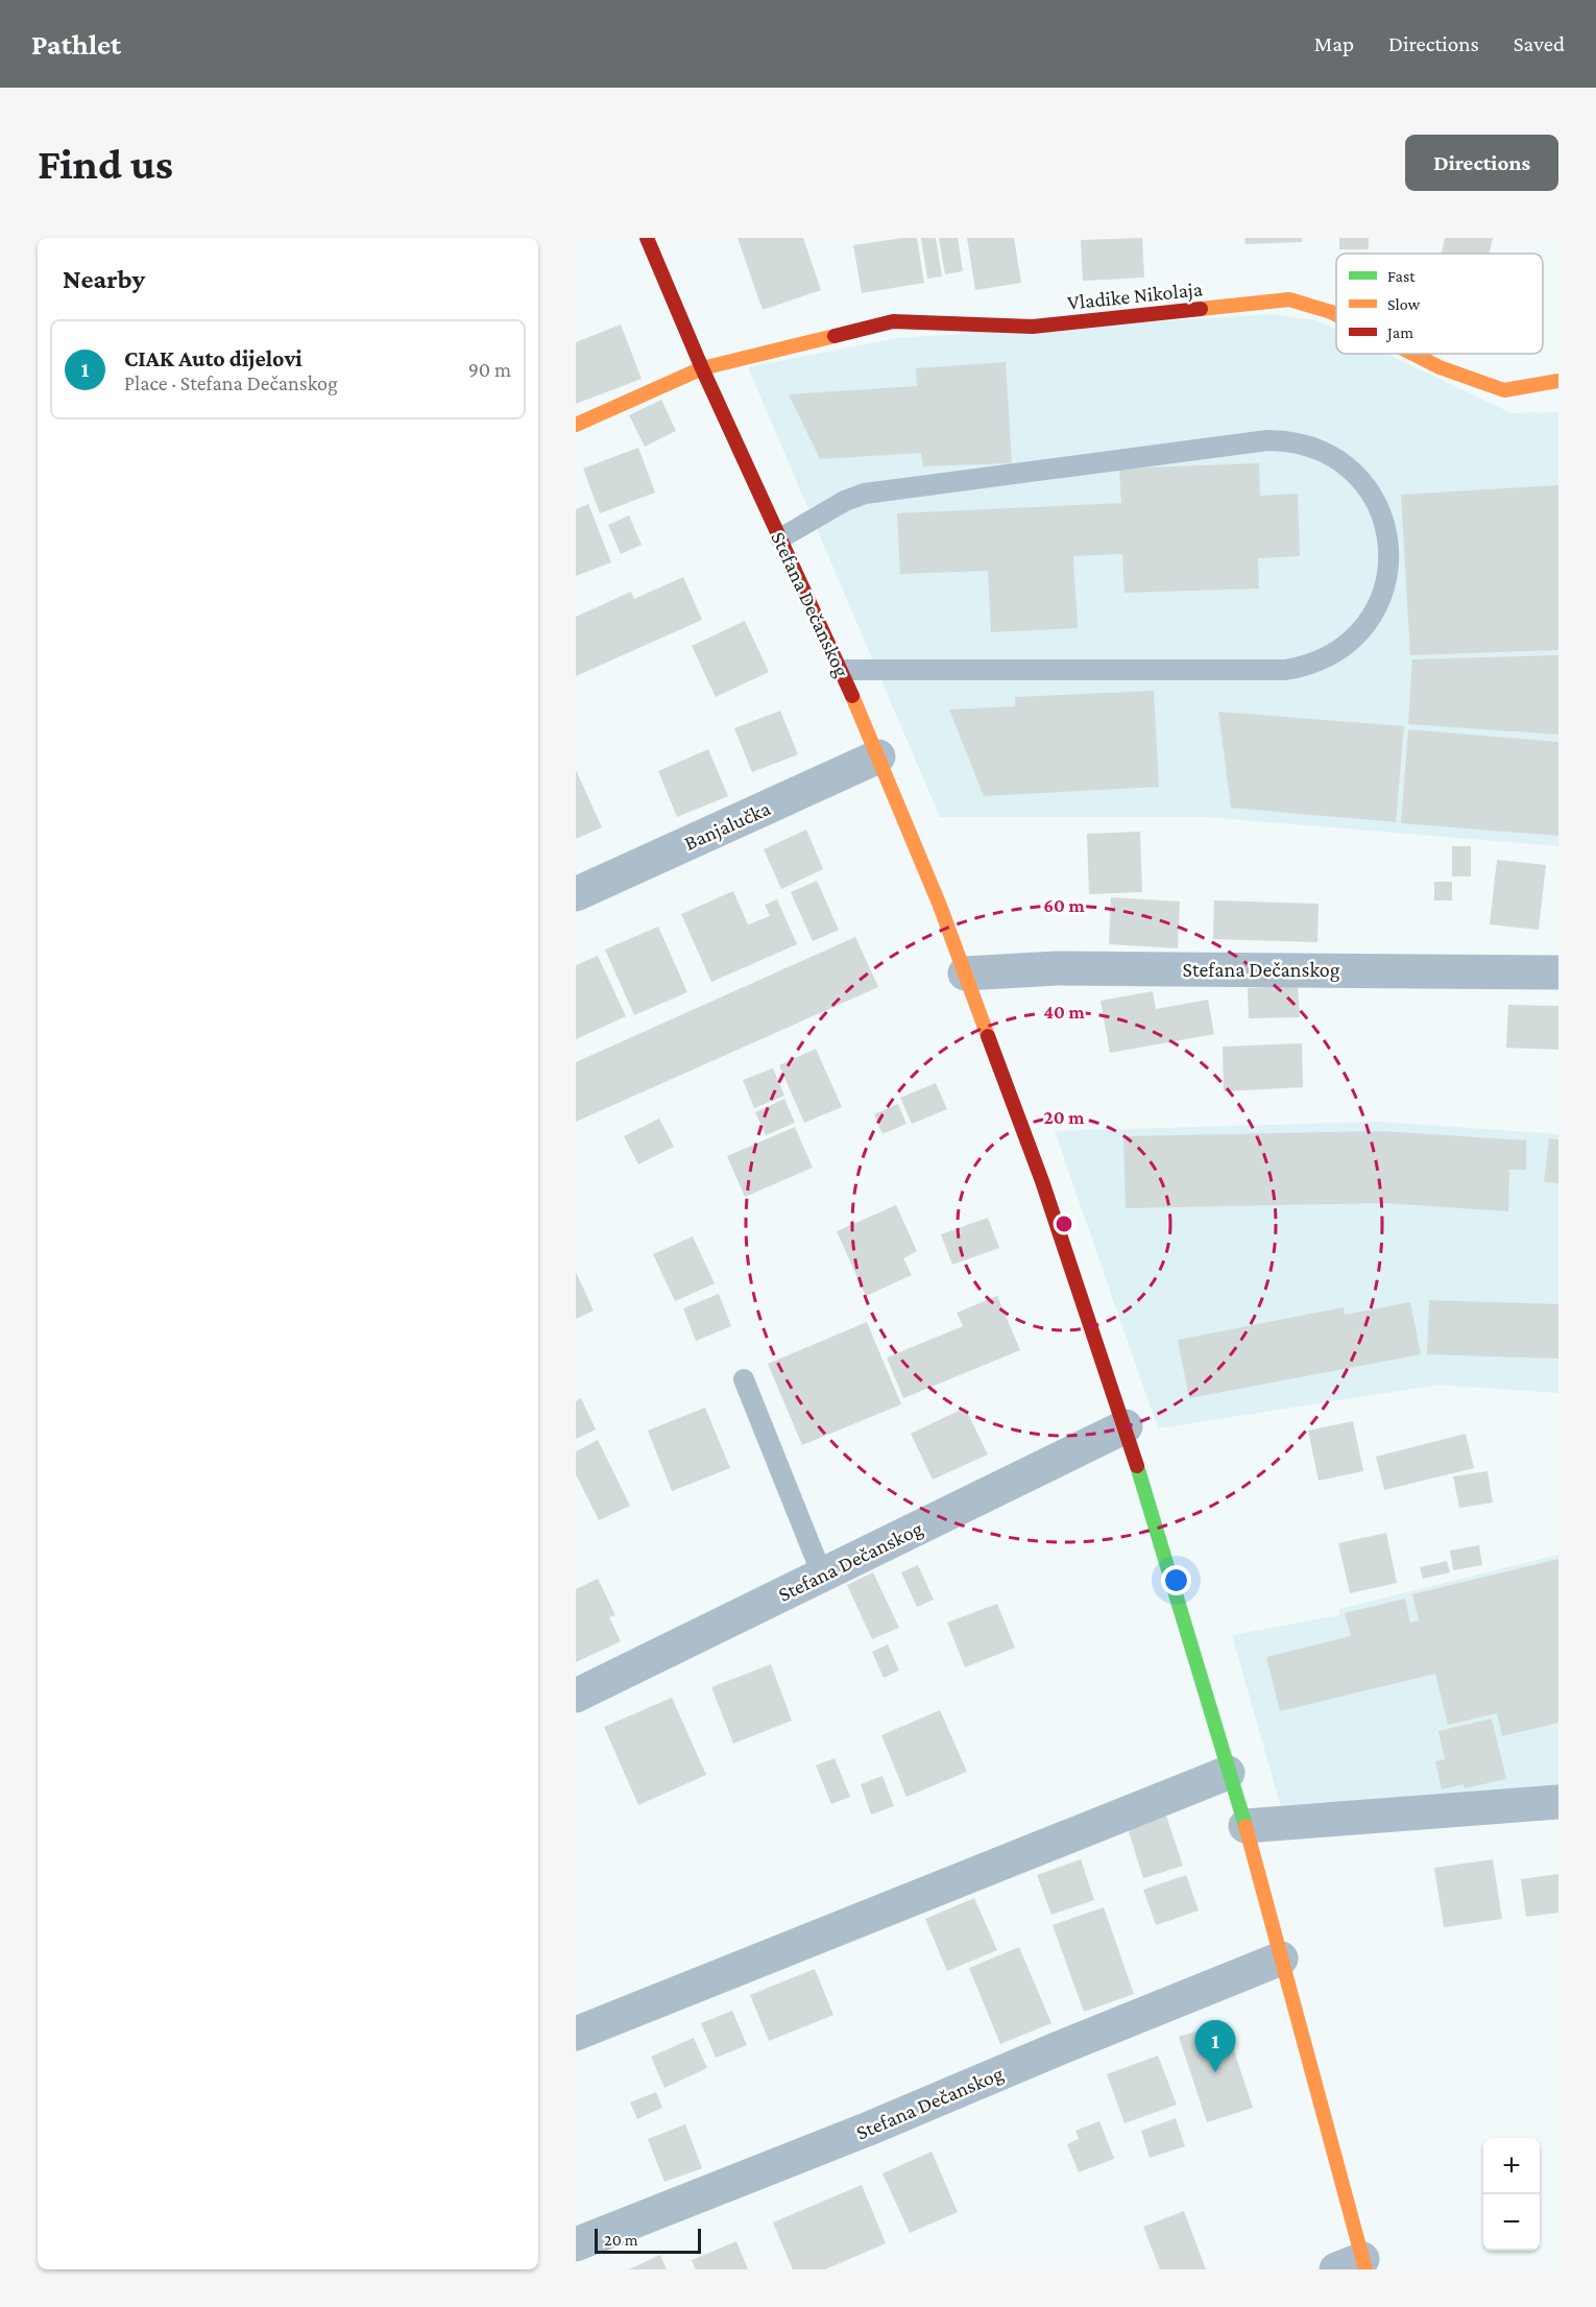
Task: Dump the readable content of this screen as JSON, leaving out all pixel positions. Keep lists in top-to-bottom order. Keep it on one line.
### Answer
{"streets":{"main road":["Vladike Nikolaja","Stefana Dečanskog"],"street":["Banjalučka"]},"crossings":[["Vladike Nikolaja","Stefana Dečanskog"],["Stefana Dečanskog","Banjalučka"]],"legend":["Fast","Slow","Jam"],"scale_bar":"20 m","page":{"header":"Pathlet","nav":["Map","Directions","Saved"],"buttons":"Directions","title":"Find us","heading":"Nearby","list":[{"mark":"1","name":"CIAK Auto dijelovi","note":"Place · Stefana Dečanskog","value":"90 m"}],"pins":"1","map_buttons":["+","−"],"scale":"20 m"},"rings":["60 m","40 m","20 m"]}
